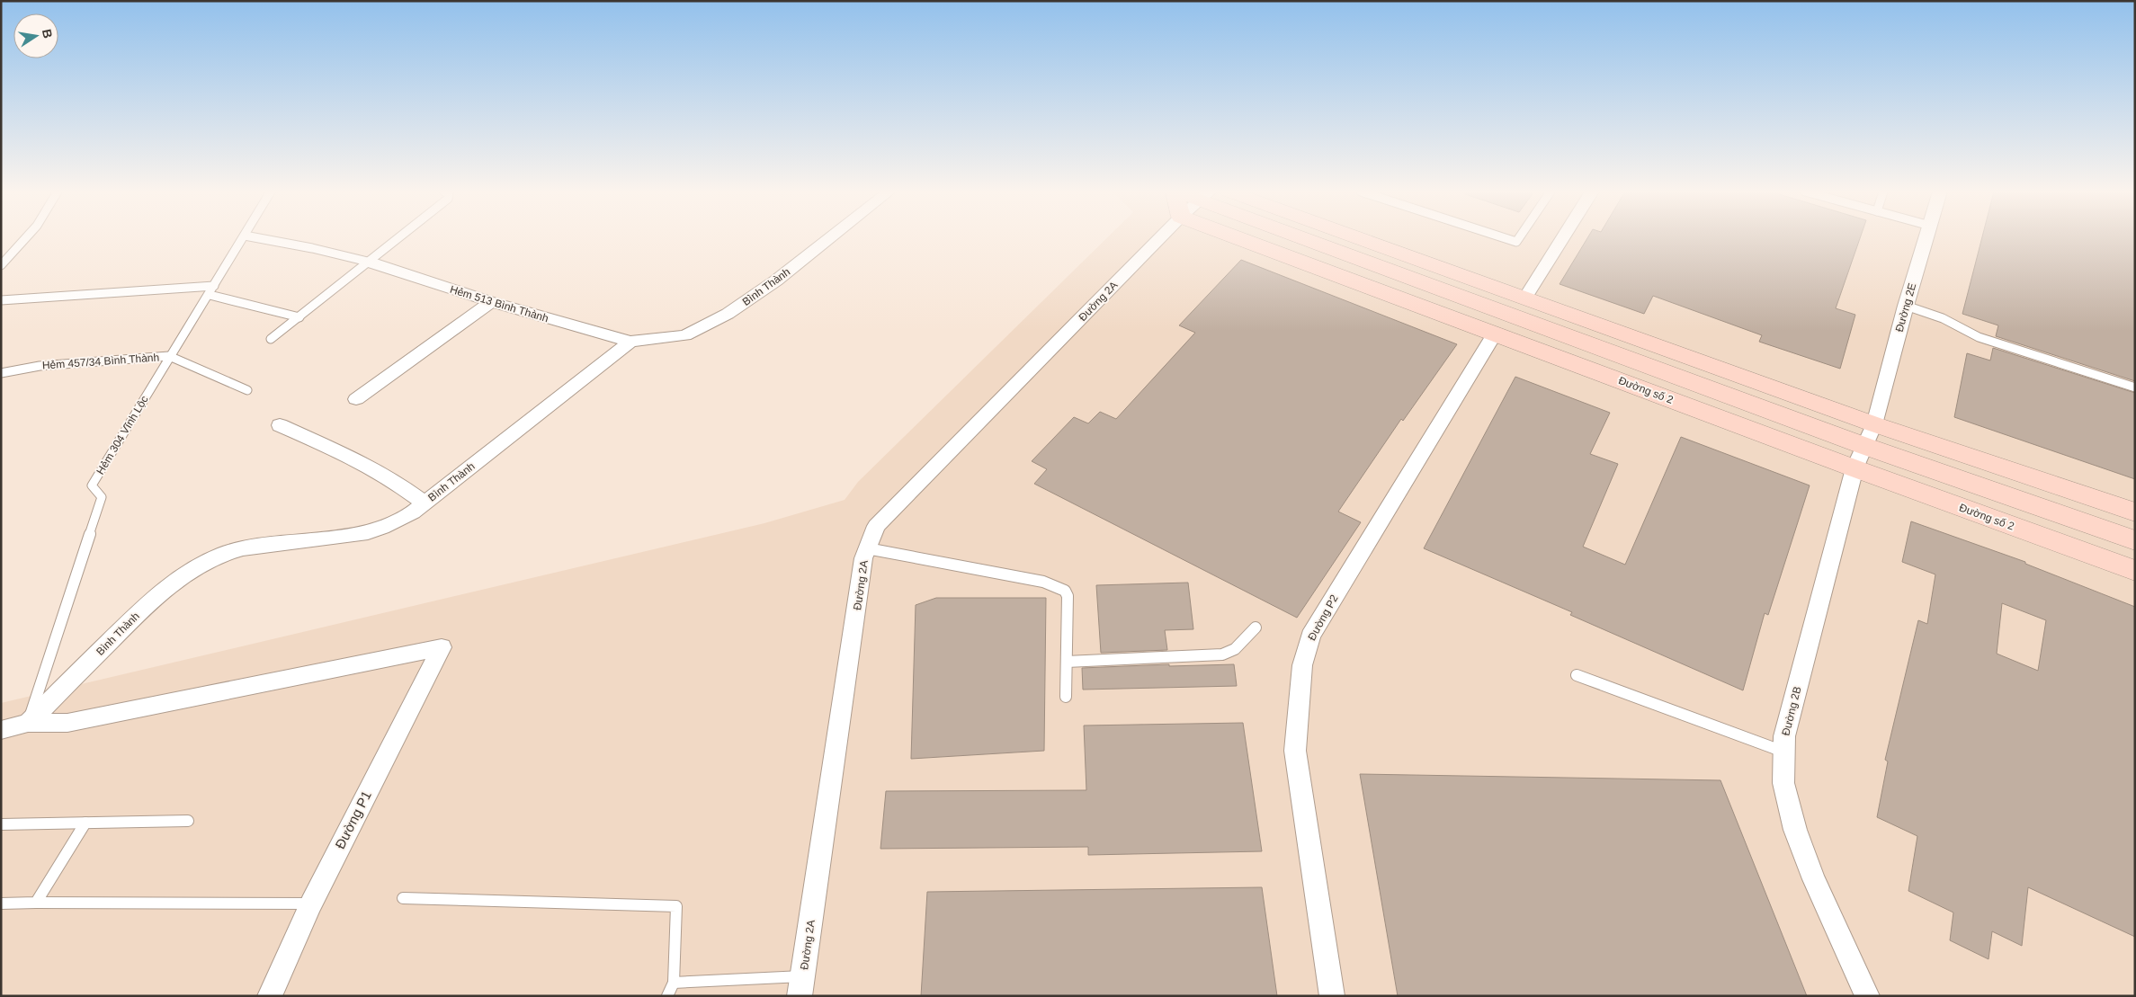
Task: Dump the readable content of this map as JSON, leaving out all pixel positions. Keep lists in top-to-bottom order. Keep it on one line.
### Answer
{"streets":{"main road":["Đường số 2"],"street":["Bình Thành","Đường 2A","Hẻm 513 Bình Thành","Đường 2E","Đường P2","Đường 2B","Đường P1"],"lane":["Hẻm 457/34 Bình Thành","Hẻm 304 Vĩnh Lộc"]},"crossings":[["Bình Thành","Hẻm 513 Bình Thành"],["Bình Thành","Hẻm 304 Vĩnh Lộc"],["Bình Thành","Đường P1"],["Đường 2E","Đường số 2"],["Đường 2E","Đường 2B"],["Hẻm 457/34 Bình Thành","Hẻm 304 Vĩnh Lộc"],["Đường số 2","Đường P2"],["Đường số 2","Đường 2B"],["Hẻm 304 Vĩnh Lộc","Đường P1"]],"north":"right"}
